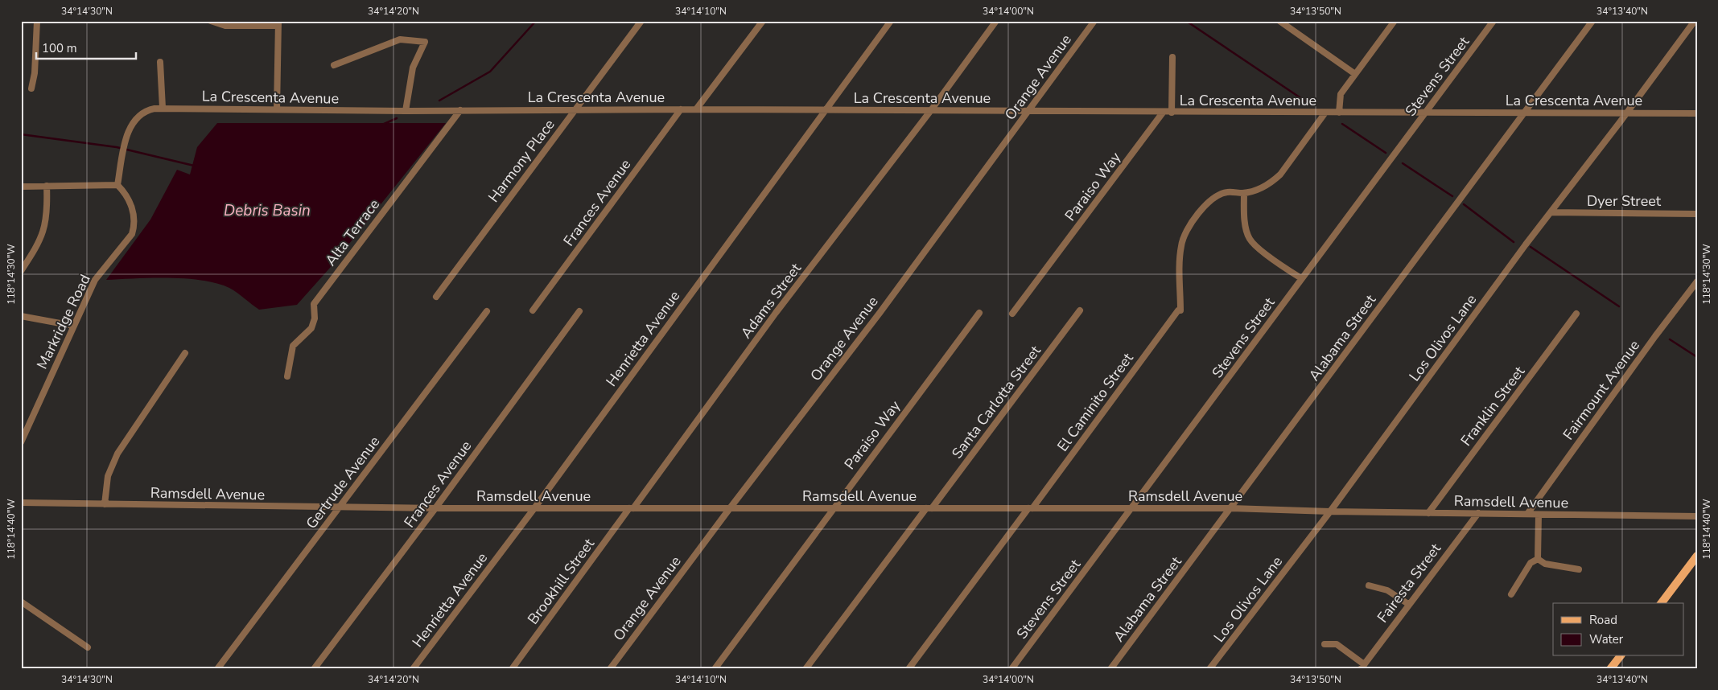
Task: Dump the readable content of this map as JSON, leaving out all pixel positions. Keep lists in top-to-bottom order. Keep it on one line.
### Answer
{"streets":{"street":["Stevens Street","Orange Avenue","La Crescenta Avenue","Harmony Place","Paraiso Way","Dyer Street","Frances Avenue","Alta Terrace","Adams Street","Markridge Road","Alabama Street","Los Olivos Lane","Henrietta Avenue","Fairmount Avenue","Santa Carlotta Street","El Caminito Street","Franklin Street","Gertrude Avenue","Ramsdell Avenue","Brookhill Street","Fairesta Street"]},"crossings":[["Stevens Street","La Crescenta Avenue"],["Stevens Street","Ramsdell Avenue"],["Orange Avenue","La Crescenta Avenue"],["Orange Avenue","Ramsdell Avenue"],["La Crescenta Avenue","Harmony Place"],["La Crescenta Avenue","Paraiso Way"],["La Crescenta Avenue","Frances Avenue"],["La Crescenta Avenue","Alta Terrace"],["La Crescenta Avenue","Adams Street"],["La Crescenta Avenue","Markridge Road"],["La Crescenta Avenue","Alabama Street"],["La Crescenta Avenue","Los Olivos Lane"],["La Crescenta Avenue","Henrietta Avenue"],["La Crescenta Avenue","El Caminito Street"],["Paraiso Way","Ramsdell Avenue"],["Dyer Street","Los Olivos Lane"],["Frances Avenue","Ramsdell Avenue"],["Adams Street","Ramsdell Avenue"],["Adams Street","Brookhill Street"],["Alabama Street","Ramsdell Avenue"],["Los Olivos Lane","Ramsdell Avenue"],["Henrietta Avenue","Ramsdell Avenue"],["Fairmount Avenue","Ramsdell Avenue"],["Santa Carlotta Street","Ramsdell Avenue"],["El Caminito Street","Ramsdell Avenue"],["Franklin Street","Ramsdell Avenue"],["Gertrude Avenue","Ramsdell Avenue"],["Ramsdell Avenue","Brookhill Street"],["Ramsdell Avenue","Fairesta Street"]],"water":["Debris Basin"],"legend":["Road","Water"],"scale_bar":"100 m","coordinates":["34°14'30\"N","34°14'20\"N","34°14'10\"N","34°14'00\"N","34°13'50\"N","34°13'40\"N","118°14'30\"W","118°14'40\"W"]}
